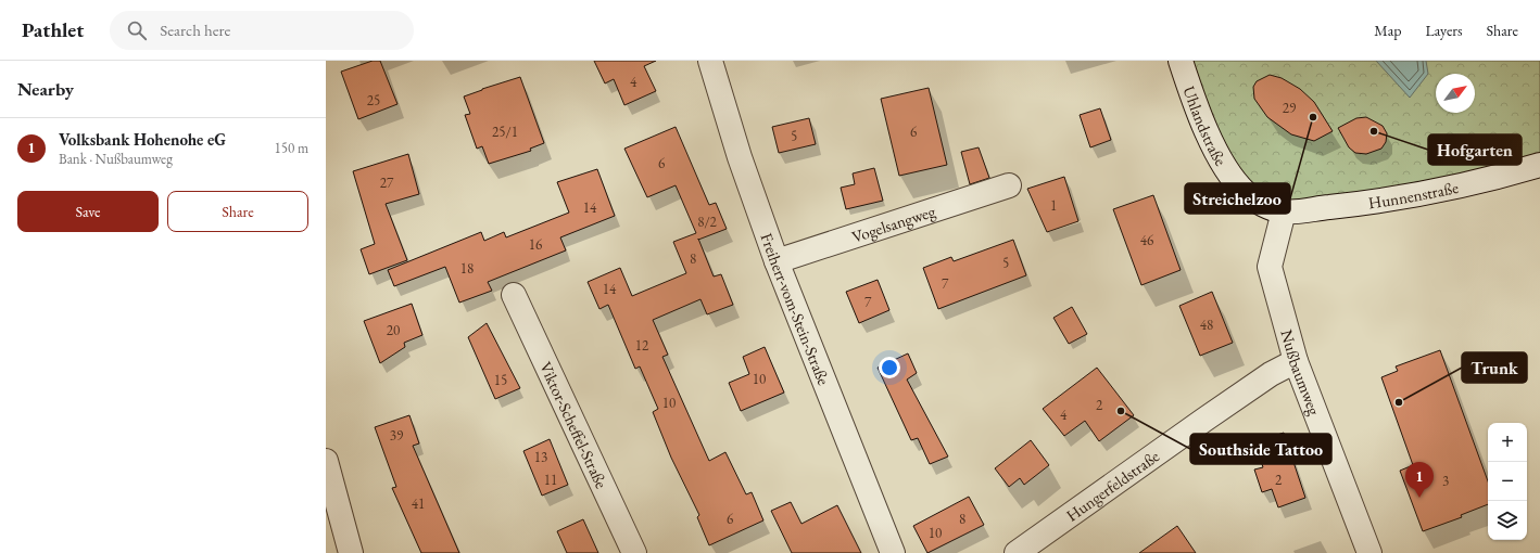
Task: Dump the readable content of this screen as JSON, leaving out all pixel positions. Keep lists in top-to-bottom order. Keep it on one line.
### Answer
{"streets":{"street":["Uhlandstraße","Hunnenstraße","Vogelsangweg","Freiherr-vom-Stein-Straße","Nußbaumweg","Viktor-Scheffel-Straße","Hungerfeldstraße"]},"crossings":[["Uhlandstraße","Hunnenstraße"],["Uhlandstraße","Nußbaumweg"],["Hunnenstraße","Nußbaumweg"],["Vogelsangweg","Freiherr-vom-Stein-Straße"],["Nußbaumweg","Hungerfeldstraße"]],"places":["Streichelzoo","Hofgarten","Trunk","Southside Tattoo"],"house_numbers":["4","25","29","25/1","6","5","6","27","1","14","8/2","46","16","8","5","18","7","14","7","48","20","12","10","15","10","2","4","39","13","11","2","3","41","6","8","10"],"north":"top right","page":{"header":"Pathlet","search":"Search here","nav":["Map","Layers","Share"],"heading":"Nearby","list":[{"mark":"1","name":"Volksbank Hohenohe eG","note":"Bank · Nußbaumweg","value":"150 m"}],"buttons":["Save","Share"],"map_buttons":["+","−"],"pins":"1"}}
